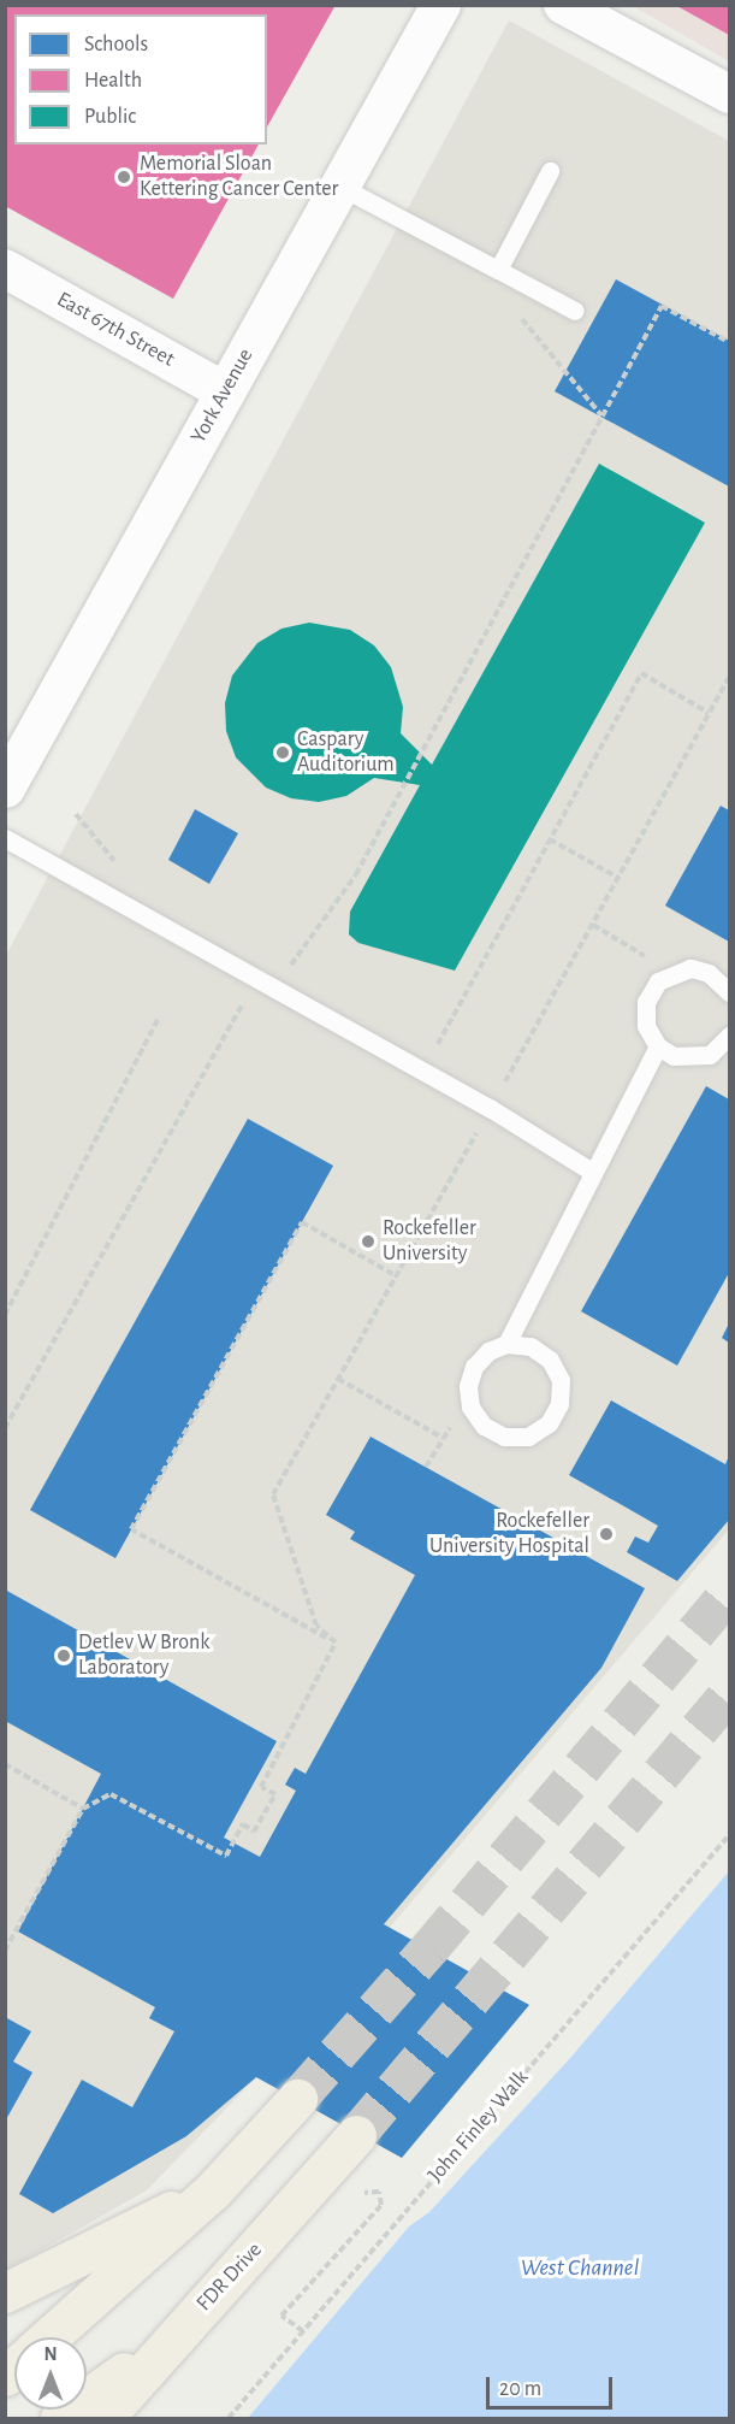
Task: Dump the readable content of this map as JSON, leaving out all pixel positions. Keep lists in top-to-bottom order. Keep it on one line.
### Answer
{"streets":{"highway":["FDR Drive"],"main road":["York Avenue"],"street":["East 67th Street"],"path":["John Finley Walk"]},"crossings":[["East 67th Street","York Avenue"]],"water":["West Channel"],"places":["Memorial Sloan Kettering Cancer Center","Caspary Auditorium","Rockefeller University","Rockefeller University Hospital","Detlev W Bronk Laboratory"],"legend":["Schools","Health","Public"],"scale_bar":"20 m","north":"top"}
